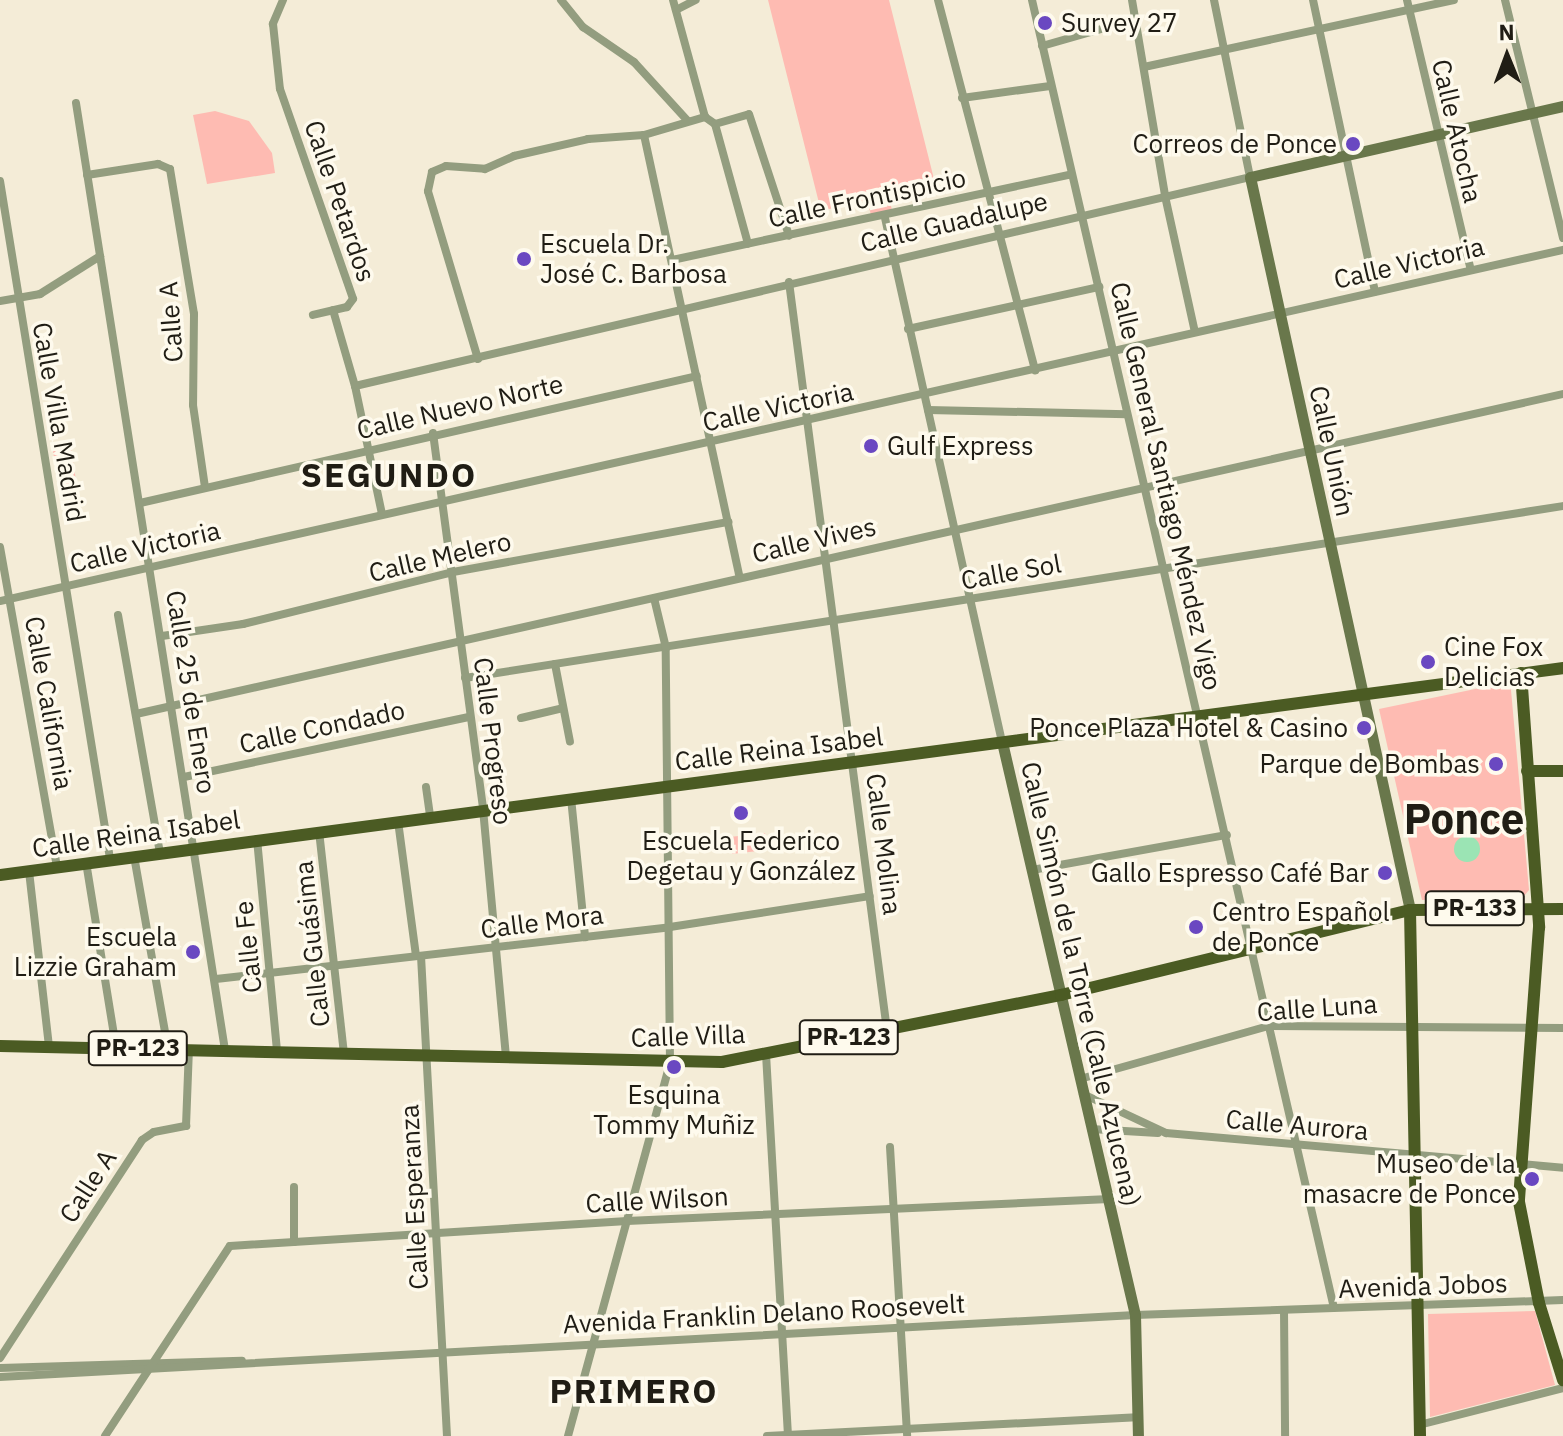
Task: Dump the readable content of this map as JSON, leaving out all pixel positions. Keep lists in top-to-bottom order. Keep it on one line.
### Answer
{"streets":{"main road":["Calle Reina Isabel","PR-133","Calle Villa","PR-123"],"street":["Calle Atocha","Calle Frontispicio","Calle Petardos","Calle Guadalupe","Calle Victoria","Calle A","Calle Nuevo Norte","Calle Villa Madrid","Calle Unión","Calle General Santiago Méndez Vigo","Calle Vives","Calle Melero","Calle Sol","Calle 25 de Enero","Calle California","Calle Condado","Calle Progreso","Calle Molina","Calle Mora","Calle Guásima","Calle Fe","Calle Simón de la Torre (Calle Azucena)","Calle Luna","Calle Aurora","Calle Esperanza","Calle Wilson","Avenida Jobos","Avenida Franklin Delano Roosevelt"]},"crossings":[["Calle Atocha","Calle Guadalupe"],["Calle Atocha","Calle Victoria"],["Calle Frontispicio","Calle General Santiago Méndez Vigo"],["Calle Frontispicio","Calle Simón de la Torre (Calle Azucena)"],["Calle Petardos","Calle Guadalupe"],["Calle Petardos","Calle Victoria"],["Calle Petardos","Calle Nuevo Norte"],["Calle Guadalupe","Calle Unión"],["Calle Guadalupe","Calle General Santiago Méndez Vigo"],["Calle Guadalupe","Calle Molina"],["Calle Guadalupe","Calle Simón de la Torre (Calle Azucena)"],["Calle Victoria","Calle Villa Madrid"],["Calle Victoria","Calle Unión"],["Calle Victoria","Calle General Santiago Méndez Vigo"],["Calle Victoria","Calle 25 de Enero"],["Calle Victoria","Calle California"],["Calle Victoria","Calle Progreso"],["Calle Victoria","Calle Molina"],["Calle Victoria","Calle Simón de la Torre (Calle Azucena)"],["Calle A","Calle Nuevo Norte"],["Calle A","Calle 25 de Enero"],["Calle A","Calle Villa"],["Calle Nuevo Norte","Calle 25 de Enero"],["Calle Nuevo Norte","Calle Progreso"],["Calle Villa Madrid","Calle Reina Isabel"],["Calle Unión","Calle Vives"],["Calle Unión","Calle Sol"],["Calle Unión","Calle Reina Isabel"],["Calle Unión","PR-133"],["Calle Unión","Calle Villa"],["Calle General Santiago Méndez Vigo","Calle Vives"],["Calle General Santiago Méndez Vigo","Calle Sol"],["Calle General Santiago Méndez Vigo","Calle Reina Isabel"],["Calle General Santiago Méndez Vigo","Calle Luna"],["Calle General Santiago Méndez Vigo","Calle Villa"],["Calle General Santiago Méndez Vigo","Calle Aurora"],["Calle General Santiago Méndez Vigo","Avenida Jobos"],["Calle Vives","Calle 25 de Enero"],["Calle Vives","Calle Progreso"],["Calle Vives","Calle Molina"],["Calle Vives","Calle Simón de la Torre (Calle Azucena)"],["Calle Melero","Calle 25 de Enero"],["Calle Melero","Calle Progreso"],["Calle Sol","Calle Progreso"],["Calle Sol","Calle Molina"],["Calle Sol","Calle Simón de la Torre (Calle Azucena)"],["Calle 25 de Enero","Calle Condado"],["Calle 25 de Enero","Calle Reina Isabel"],["Calle 25 de Enero","Calle Mora"],["Calle 25 de Enero","Calle Villa"],["Calle California","Calle Reina Isabel"],["Calle Condado","Calle Progreso"],["Calle Progreso","Calle Reina Isabel"],["Calle Progreso","Calle Mora"],["Calle Progreso","Calle Villa"],["Calle Reina Isabel","Calle Molina"],["Calle Reina Isabel","Calle Guásima"],["Calle Reina Isabel","Calle Fe"],["Calle Reina Isabel","Calle Simón de la Torre (Calle Azucena)"],["Calle Reina Isabel","Calle Esperanza"],["Calle Molina","Calle Mora"],["Calle Molina","Calle Villa"],["PR-133","Calle Villa"],["Calle Mora","Calle Guásima"],["Calle Mora","Calle Fe"],["Calle Mora","Calle Esperanza"],["Calle Guásima","Calle Villa"],["Calle Fe","Calle Villa"],["Calle Simón de la Torre (Calle Azucena)","Calle Luna"],["Calle Simón de la Torre (Calle Azucena)","Calle Villa"],["Calle Simón de la Torre (Calle Azucena)","Calle Aurora"],["Calle Simón de la Torre (Calle Azucena)","Calle Wilson"],["Calle Simón de la Torre (Calle Azucena)","Avenida Franklin Delano Roosevelt"],["Calle Villa","Calle Esperanza"],["Calle Esperanza","Calle Wilson"],["Calle Esperanza","Avenida Franklin Delano Roosevelt"],["Calle Wilson","Avenida Franklin Delano Roosevelt"],["Avenida Jobos","Avenida Franklin Delano Roosevelt"]],"districts":["SEGUNDO","Ponce","PRIMERO"],"places":["Survey 27","Correos de Ponce","Escuela Dr. José C. Barbosa","Gulf Express","Cine Fox Delicias","Ponce Plaza Hotel & Casino","Parque de Bombas","Escuela Federico Degetau y González","Gallo Espresso Café Bar","Centro Español de Ponce","Escuela Lizzie Graham","Esquina Tommy Muñiz","Museo de la masacre de Ponce"],"north":"top"}
